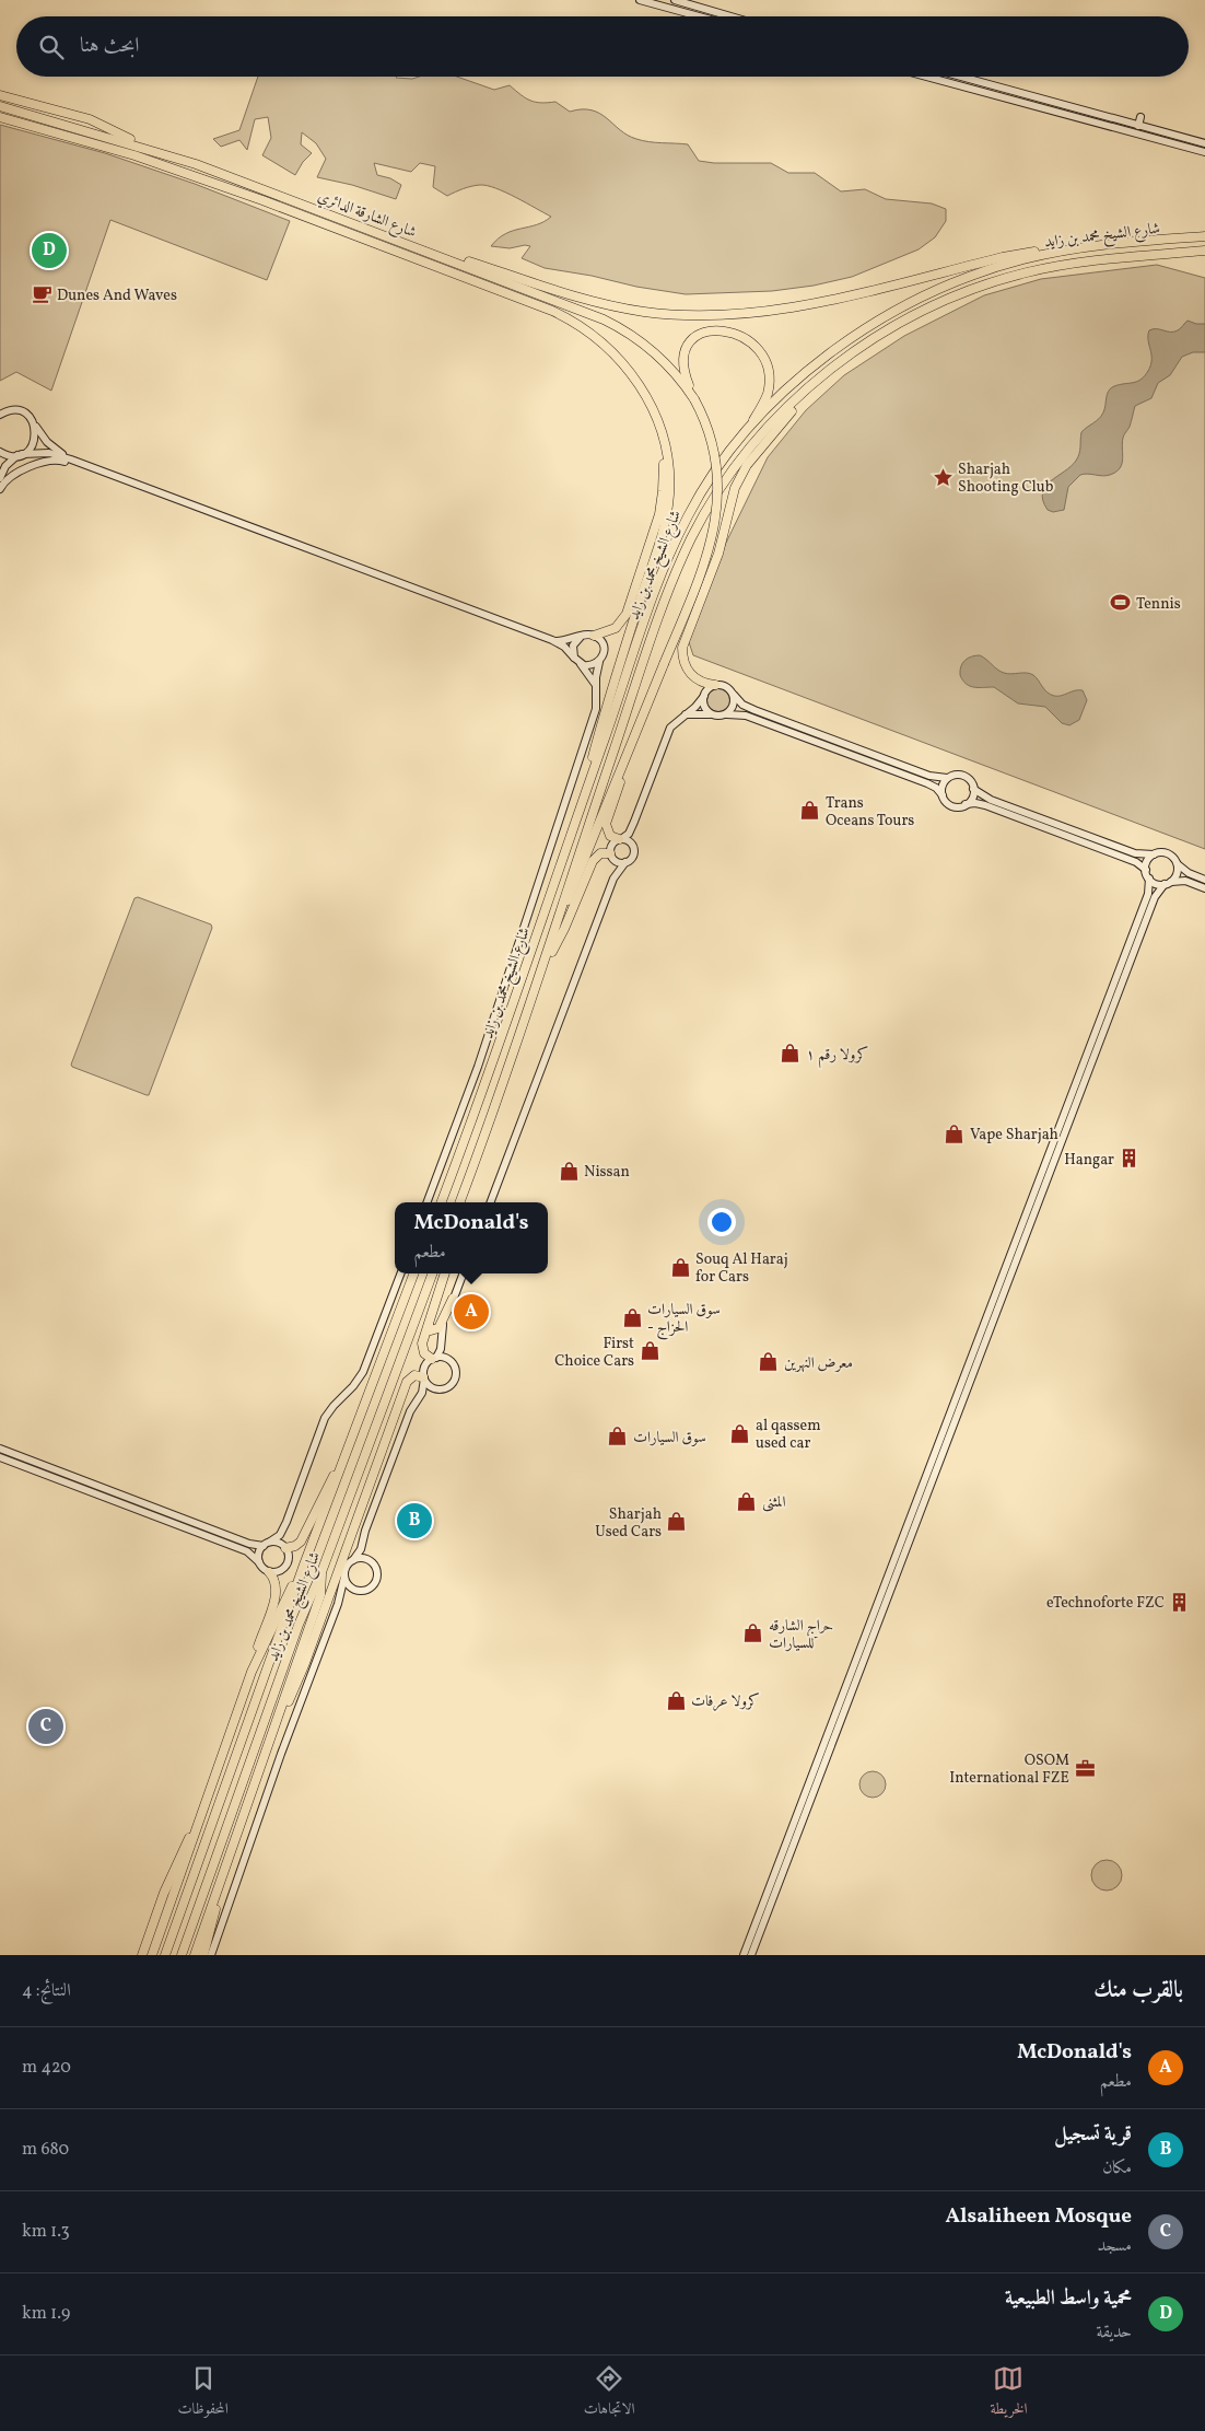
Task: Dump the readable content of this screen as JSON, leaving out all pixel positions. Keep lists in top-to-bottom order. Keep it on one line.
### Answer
{"streets":{"highway":["شارع الشارقة الدائري","شارع الشيخ محمد بن زايد"]},"places":{"cafe":["Dunes And Waves"],"place":["Sharjah Shooting Club"],"sports":["Tennis"],"shop":["Trans Oceans Tours","كرولا رقم ١","Vape Sharjah","Nissan","Souq Al Haraj for Cars","سوق السيارات - الحزاج","First Choice Cars","معرض النهرين","al qassem used car","سوق السيارات","المثنى","Sharjah Used Cars","حراج الشارقه للسيارات","كرولا عرفات"],"building":["Hangar","eTechnoforte FZC"],"office":["OSOM International FZE"]},"page":{"search":"ابحث هنا","pins":["D","A","B","C"],"popup":["McDonald's","مطعم"],"heading":["بالقرب منك","النتائج: 4"],"list":[{"mark":"A","name":"McDonald's","note":"مطعم","value":"420 m"},{"mark":"B","name":"قرية تسجيل","note":"مكان","value":"680 m"},{"mark":"C","name":"Alsaliheen Mosque","note":"مسجد","value":"1.3 km"},{"mark":"D","name":"محمية واسط الطبيعية","note":"حديقة","value":"1.9 km"}],"nav":["الخريطة","الاتجاهات","المحفوظات"]}}
